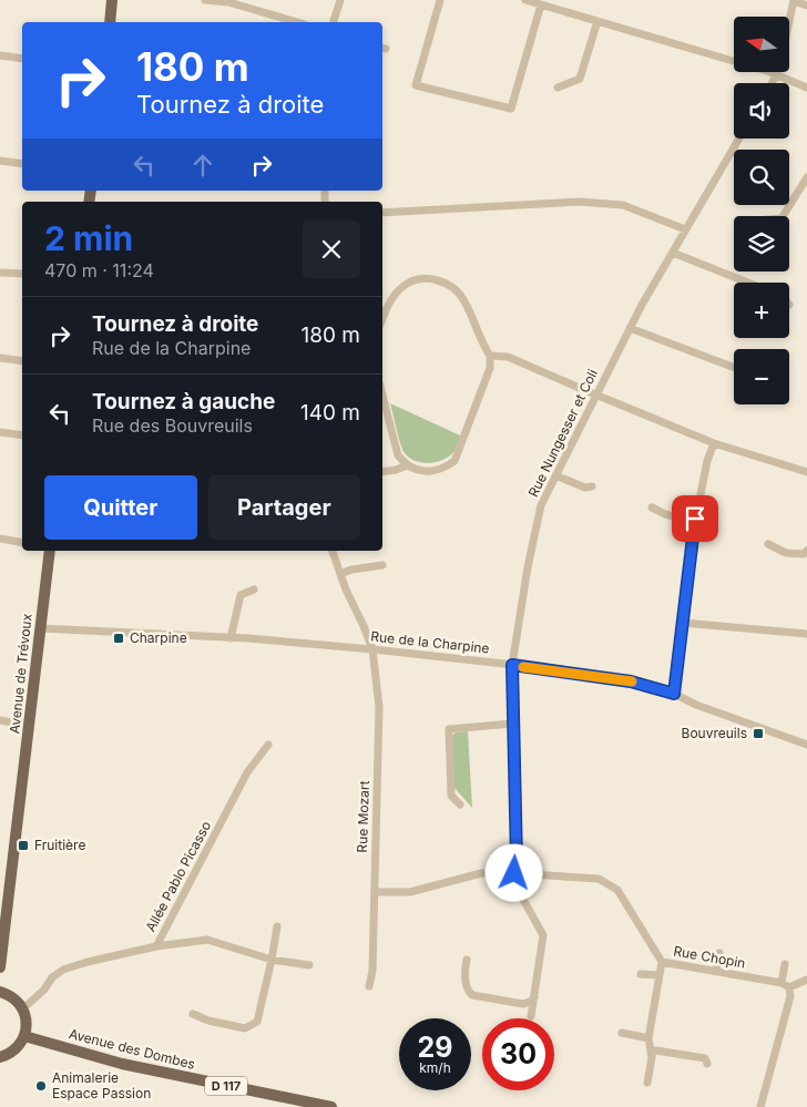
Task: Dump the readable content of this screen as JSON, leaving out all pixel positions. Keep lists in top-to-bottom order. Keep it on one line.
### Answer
{"streets":{"main road":["Avenue de Trévoux","Avenue des Dombes","D 117"],"street":["Rue Nungesser et Coli","Rue de la Charpine","Rue Mozart","Allée Pablo Picasso","Rue Chopin"]},"crossings":[["Rue Nungesser et Coli","Rue de la Charpine"],["Rue Nungesser et Coli","Rue Chopin"],["Rue de la Charpine","Avenue de Trévoux"],["Rue de la Charpine","Rue Mozart"],["Rue Mozart","Rue Chopin"]],"places":{"transit":["Charpine","Bouvreuils","Fruitière"],"other":["Animalerie Espace Passion"]},"north":"left","page":{"map_buttons":["+","−"],"turn":["180 m","Tournez à droite"],"heading":["2 min","470 m · 11:24"],"list":[{"name":"Tournez à droite","note":"Rue de la Charpine","value":"180 m"},{"name":"Tournez à gauche","note":"Rue des Bouvreuils","value":"140 m"}],"buttons":["Quitter","Partager"],"speed":"29 km/h","limit":"30"}}
